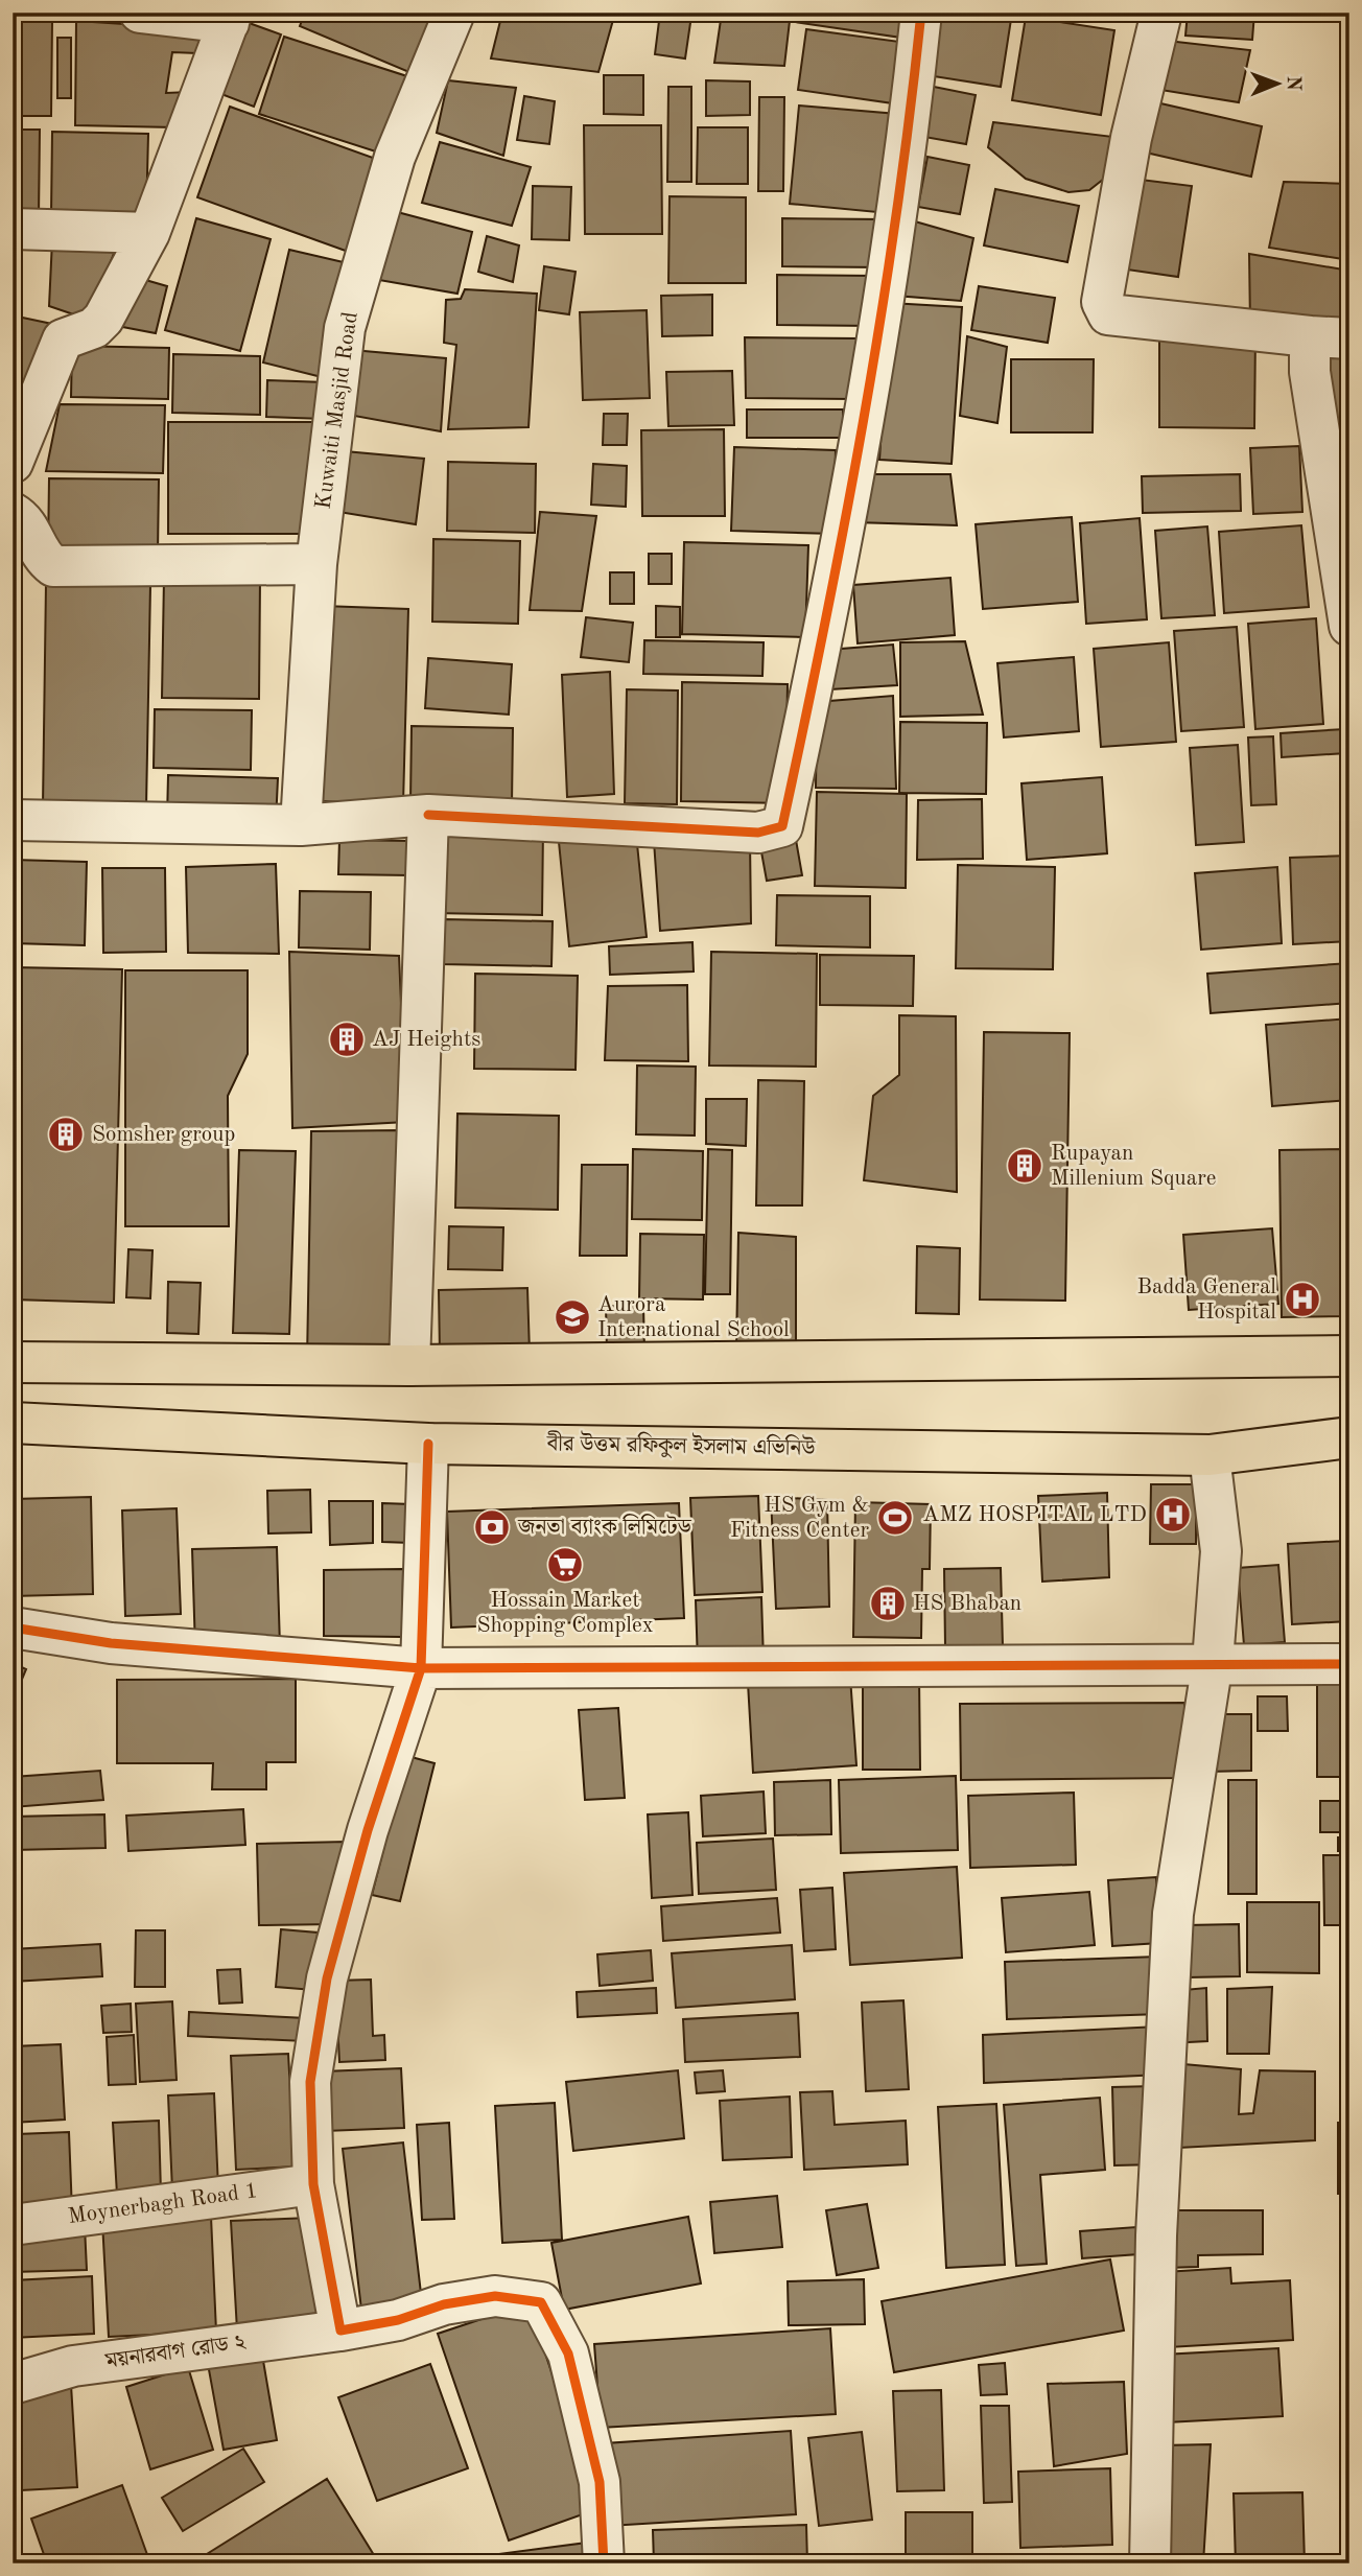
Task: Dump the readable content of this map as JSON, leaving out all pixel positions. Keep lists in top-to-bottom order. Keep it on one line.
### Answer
{"streets":{"main road":["বীর উত্তম রফিকুল ইসলাম এভিনিউ"],"street":["Kuwaiti Masjid Road","Moynerbagh Road 1","ময়নারবাগ রোড ২"]},"places":{"building":["AJ Heights","Somsher group","Rupayan Millenium Square","HS Bhaban"],"hospital":["Badda General Hospital","AMZ HOSPITAL LTD"],"school or university":["Aurora International School"],"sports":["HS Gym & Fitness Center"],"bank":["জনতা ব্যাংক লিমিটেড"],"supermarket":["Hossain Market Shopping Complex"]},"north":"right"}
